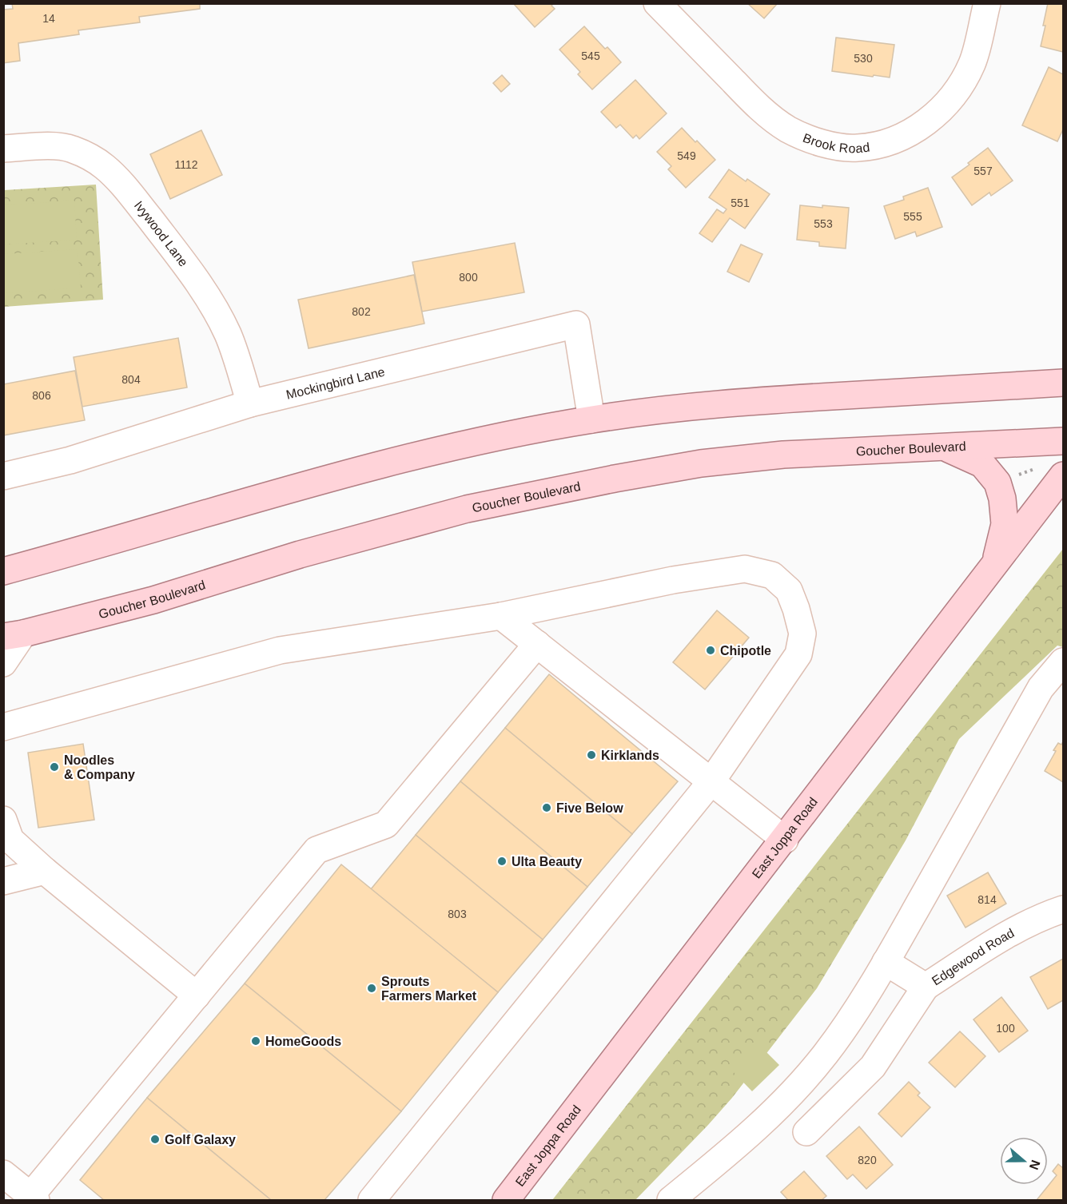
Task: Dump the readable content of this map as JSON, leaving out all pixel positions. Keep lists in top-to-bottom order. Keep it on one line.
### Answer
{"streets":{"main road":["Goucher Boulevard","East Joppa Road"],"street":["Brook Road","Ivywood Lane","Mockingbird Lane","Edgewood Road"]},"crossings":[["Ivywood Lane","Mockingbird Lane"]],"places":["Chipotle","Kirklands","Noodles & Company","Five Below","Ulta Beauty","Sprouts Farmers Market","HomeGoods","Golf Galaxy"],"house_numbers":["14","545","530","549","1112","557","551","555","553","800","802","804","806","814","803","100","820"],"north":"right"}
